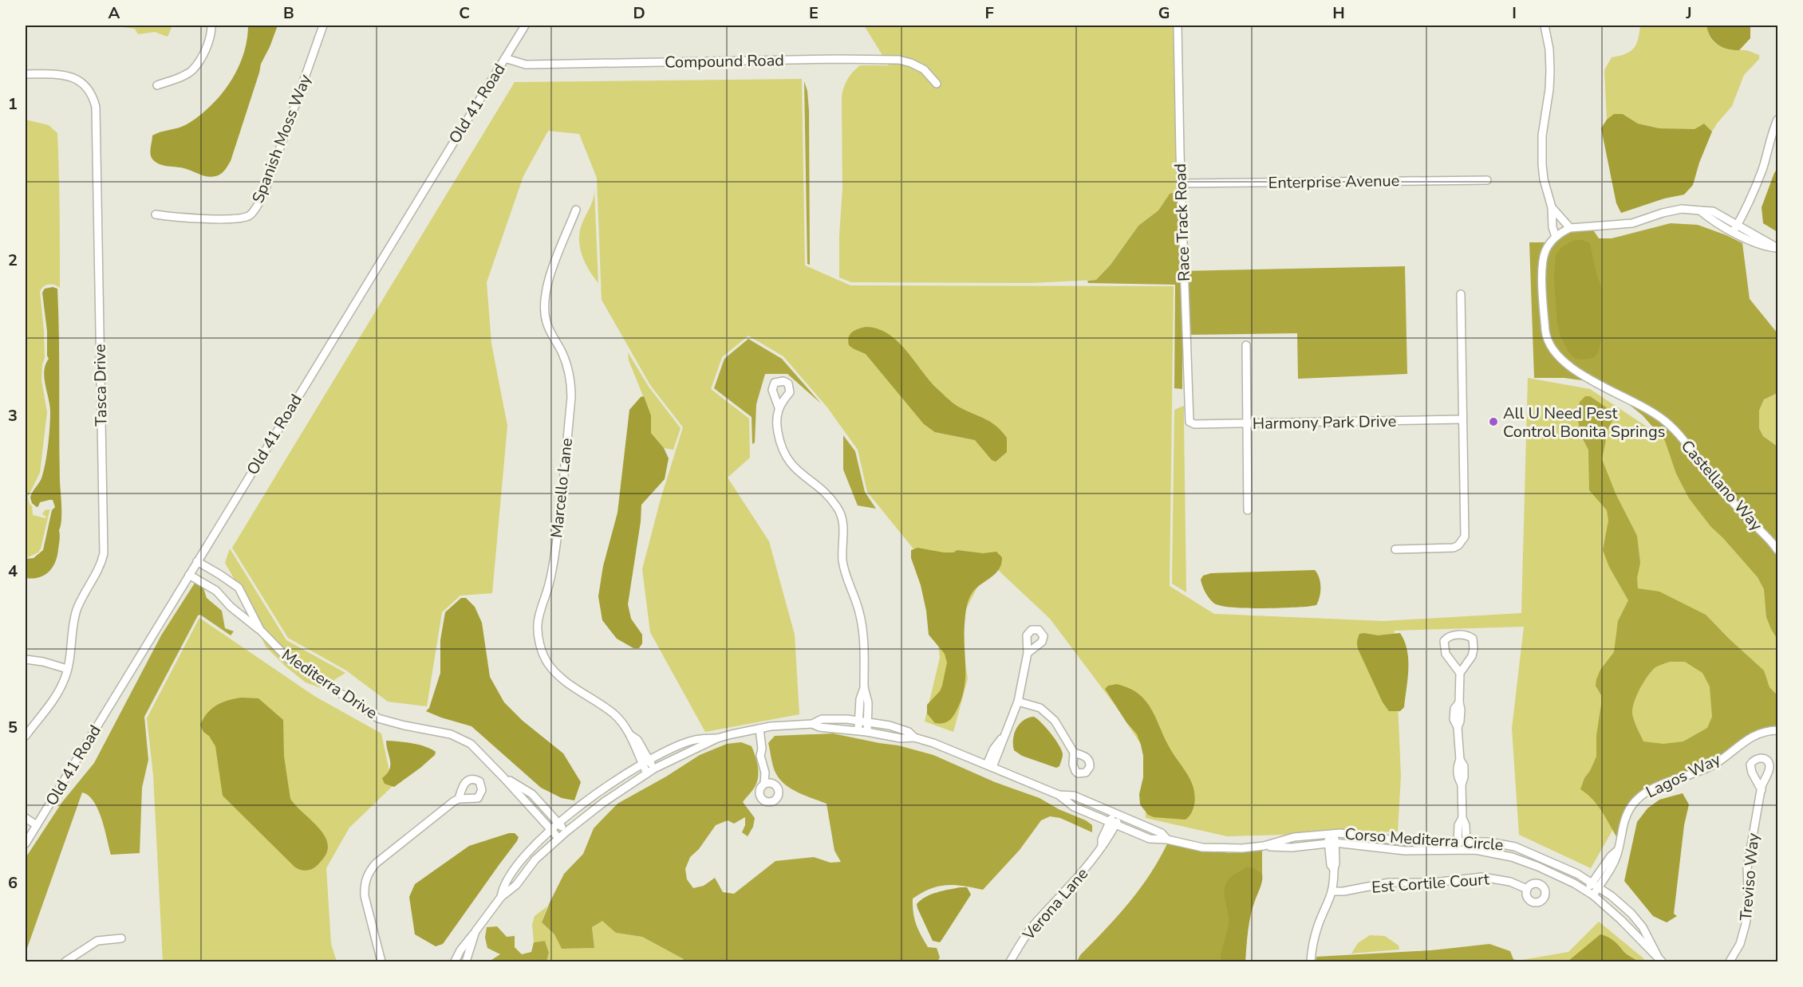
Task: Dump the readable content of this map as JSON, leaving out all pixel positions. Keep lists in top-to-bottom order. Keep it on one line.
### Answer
{"streets":{"street":["Compound Road","Old 41 Road","Spanish Moss Way","Enterprise Avenue","Race Track Road","Tasca Drive","Harmony Park Drive","Castellano Way","Marcello Lane","Mediterra Drive","Lagos Way","Corso Mediterra Circle","Treviso Way","Est Cortile Court","Verona Lane"]},"crossings":[["Compound Road","Old 41 Road"],["Old 41 Road","Mediterra Drive"],["Enterprise Avenue","Race Track Road"],["Race Track Road","Harmony Park Drive"],["Marcello Lane","Corso Mediterra Circle"],["Mediterra Drive","Corso Mediterra Circle"],["Lagos Way","Corso Mediterra Circle"],["Corso Mediterra Circle","Verona Lane"]],"places":["All U Need Pest Control Bonita Springs"],"grid":{"columns":["A","B","C","D","E","F","G","H","I","J"],"rows":["1","2","3","4","5","6"]}}
